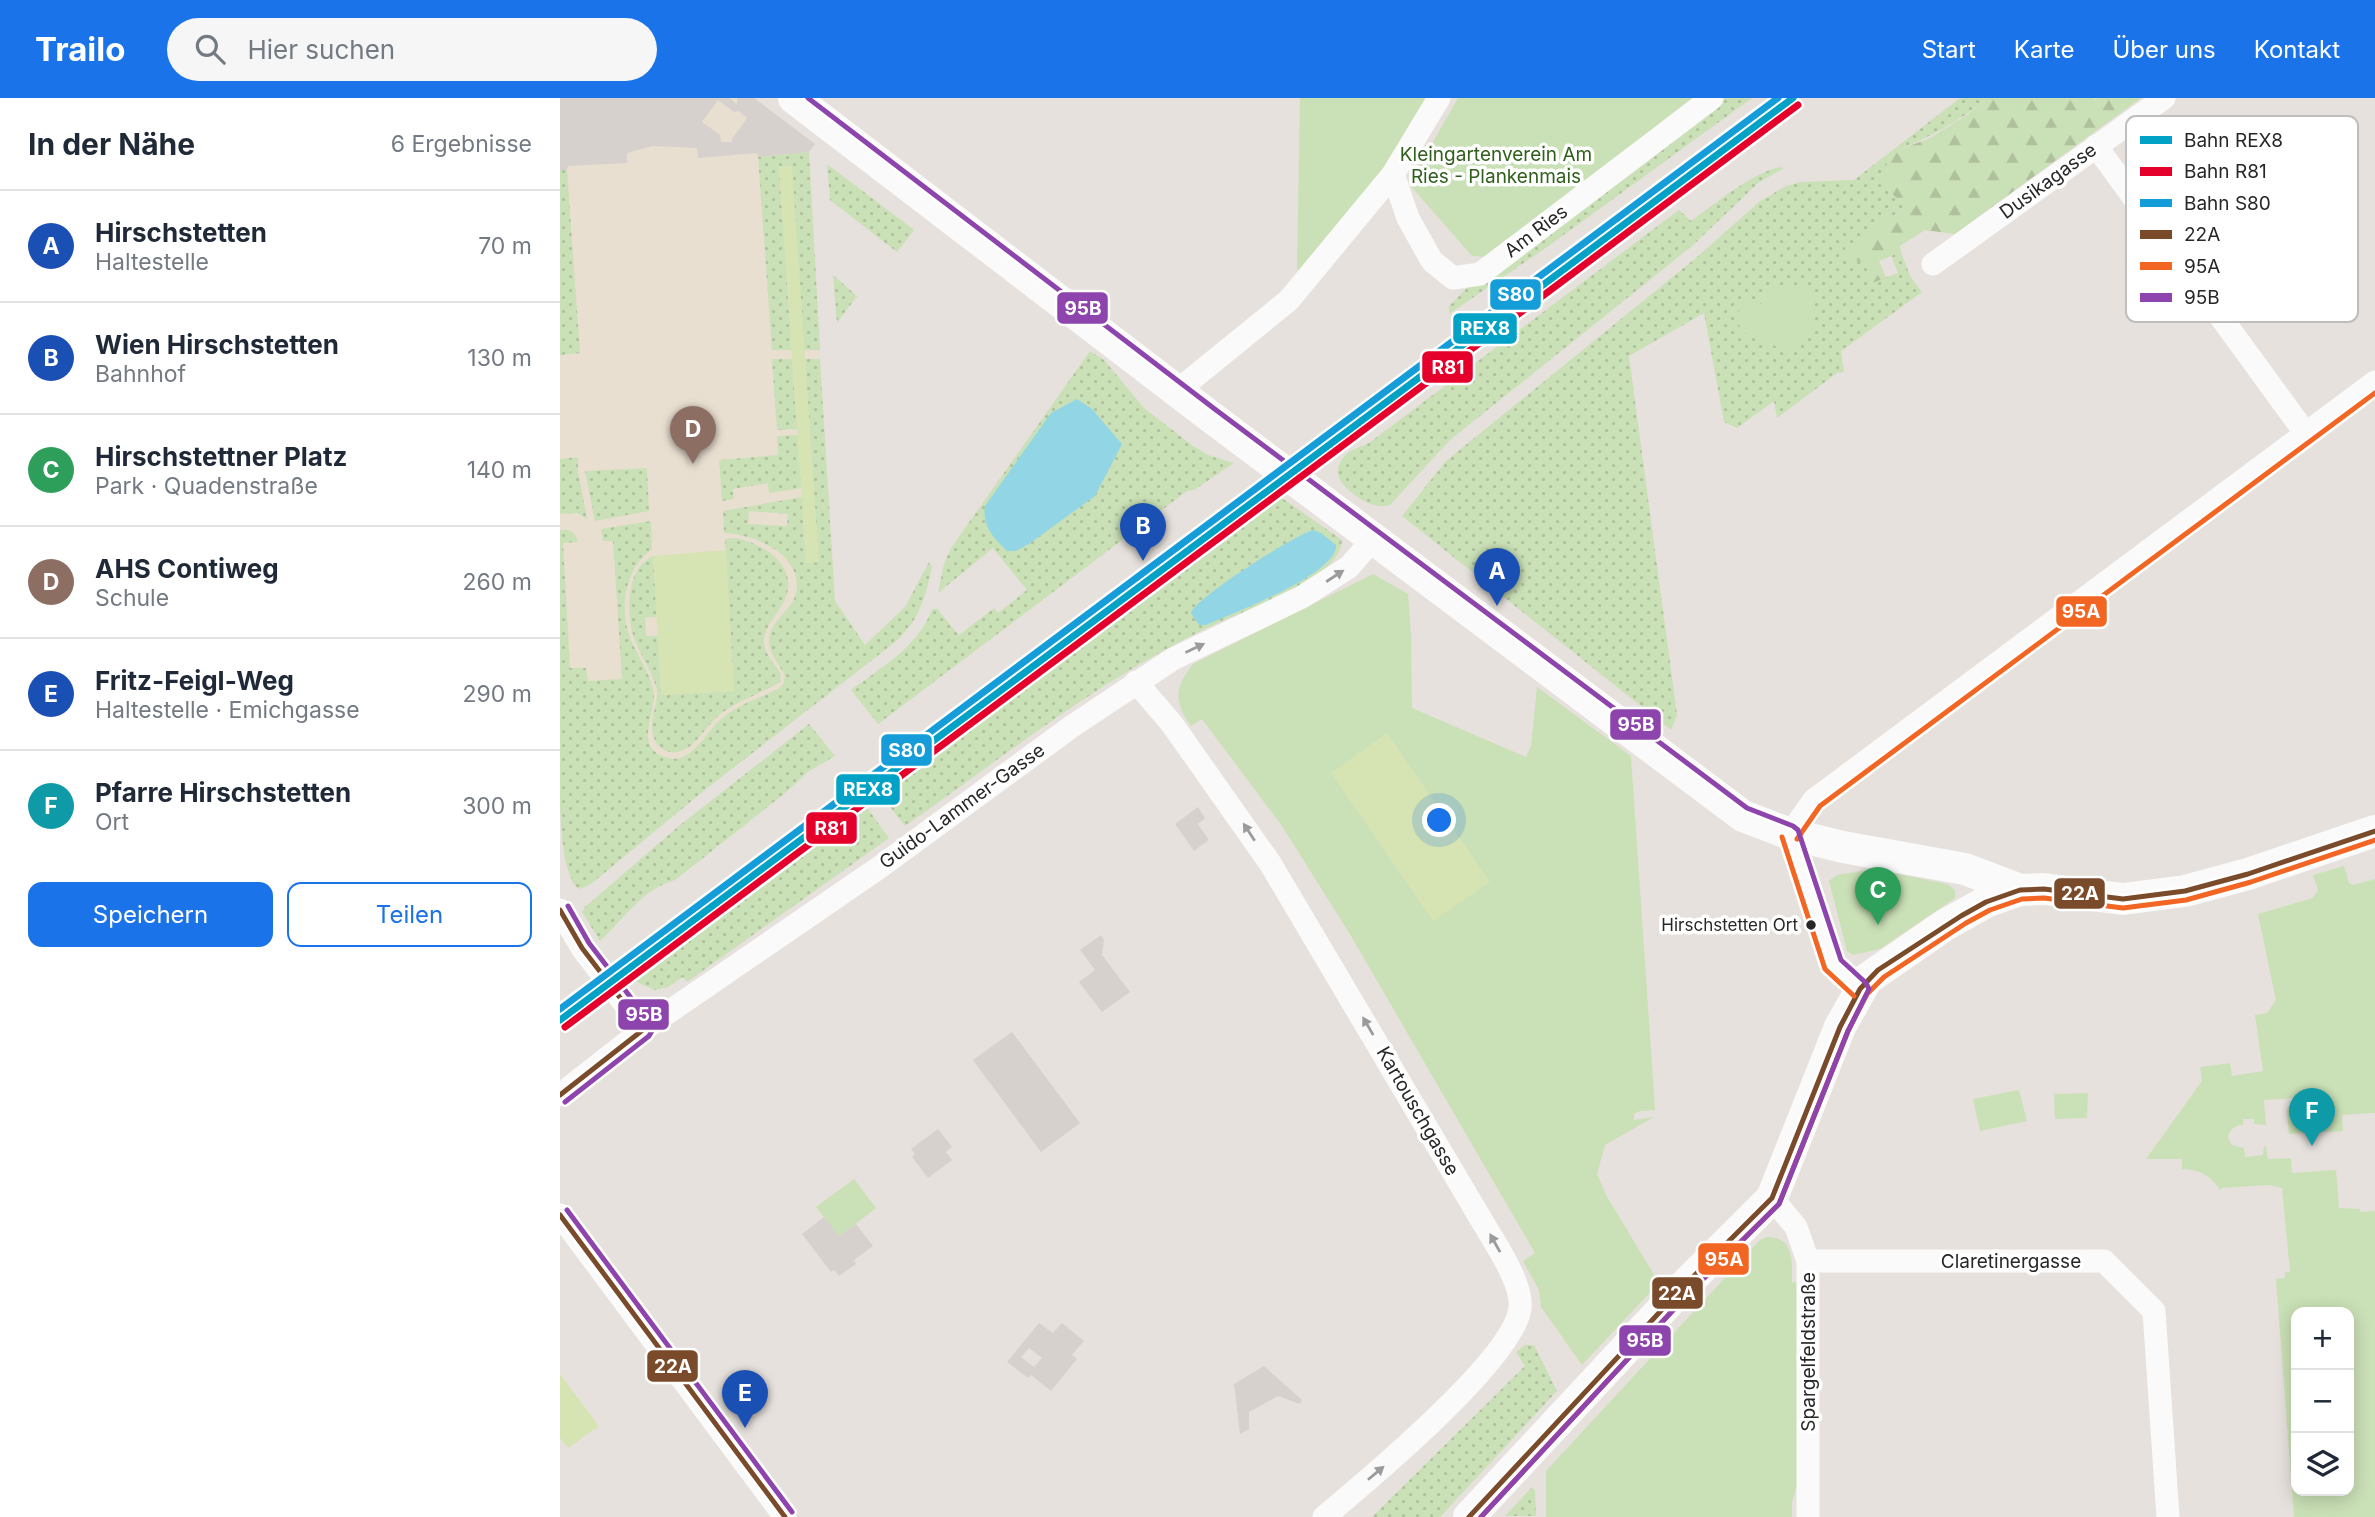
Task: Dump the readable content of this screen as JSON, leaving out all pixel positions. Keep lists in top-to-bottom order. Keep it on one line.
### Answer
{"streets":{"street":["Dusikagasse","Am Ries","Guido-Lammer-Gasse","Kartouschgasse","Claretinergasse","Spargelfeldstraße"]},"crossings":[["Guido-Lammer-Gasse","Kartouschgasse"],["Claretinergasse","Spargelfeldstraße"]],"one_way":["Kartouschgasse"],"parks":["Kleingartenverein Am Ries - Plankenmais"],"places":["Hirschstetten Ort"],"lines":["rail line REX8","rail line S80","transit line 95B","rail line R81","transit line 95A","transit line 22A"],"legend":["Bahn REX8","Bahn R81","Bahn S80","22A","95A","95B"],"page":{"header":"Trailo","search":"Hier suchen","nav":["Start","Karte","Über uns","Kontakt"],"heading":["In der Nähe","6 Ergebnisse"],"list":[{"mark":"A","name":"Hirschstetten","note":"Haltestelle","value":"70 m"},{"mark":"B","name":"Wien Hirschstetten","note":"Bahnhof","value":"130 m"},{"mark":"C","name":"Hirschstettner Platz","note":"Park · Quadenstraße","value":"140 m"},{"mark":"D","name":"AHS Contiweg","note":"Schule","value":"260 m"},{"mark":"E","name":"Fritz-Feigl-Weg","note":"Haltestelle · Emichgasse","value":"290 m"},{"mark":"F","name":"Pfarre Hirschstetten","note":"Ort","value":"300 m"}],"pins":["D","B","A","C","F","E"],"buttons":["Speichern","Teilen"],"map_buttons":["+","−"]}}
